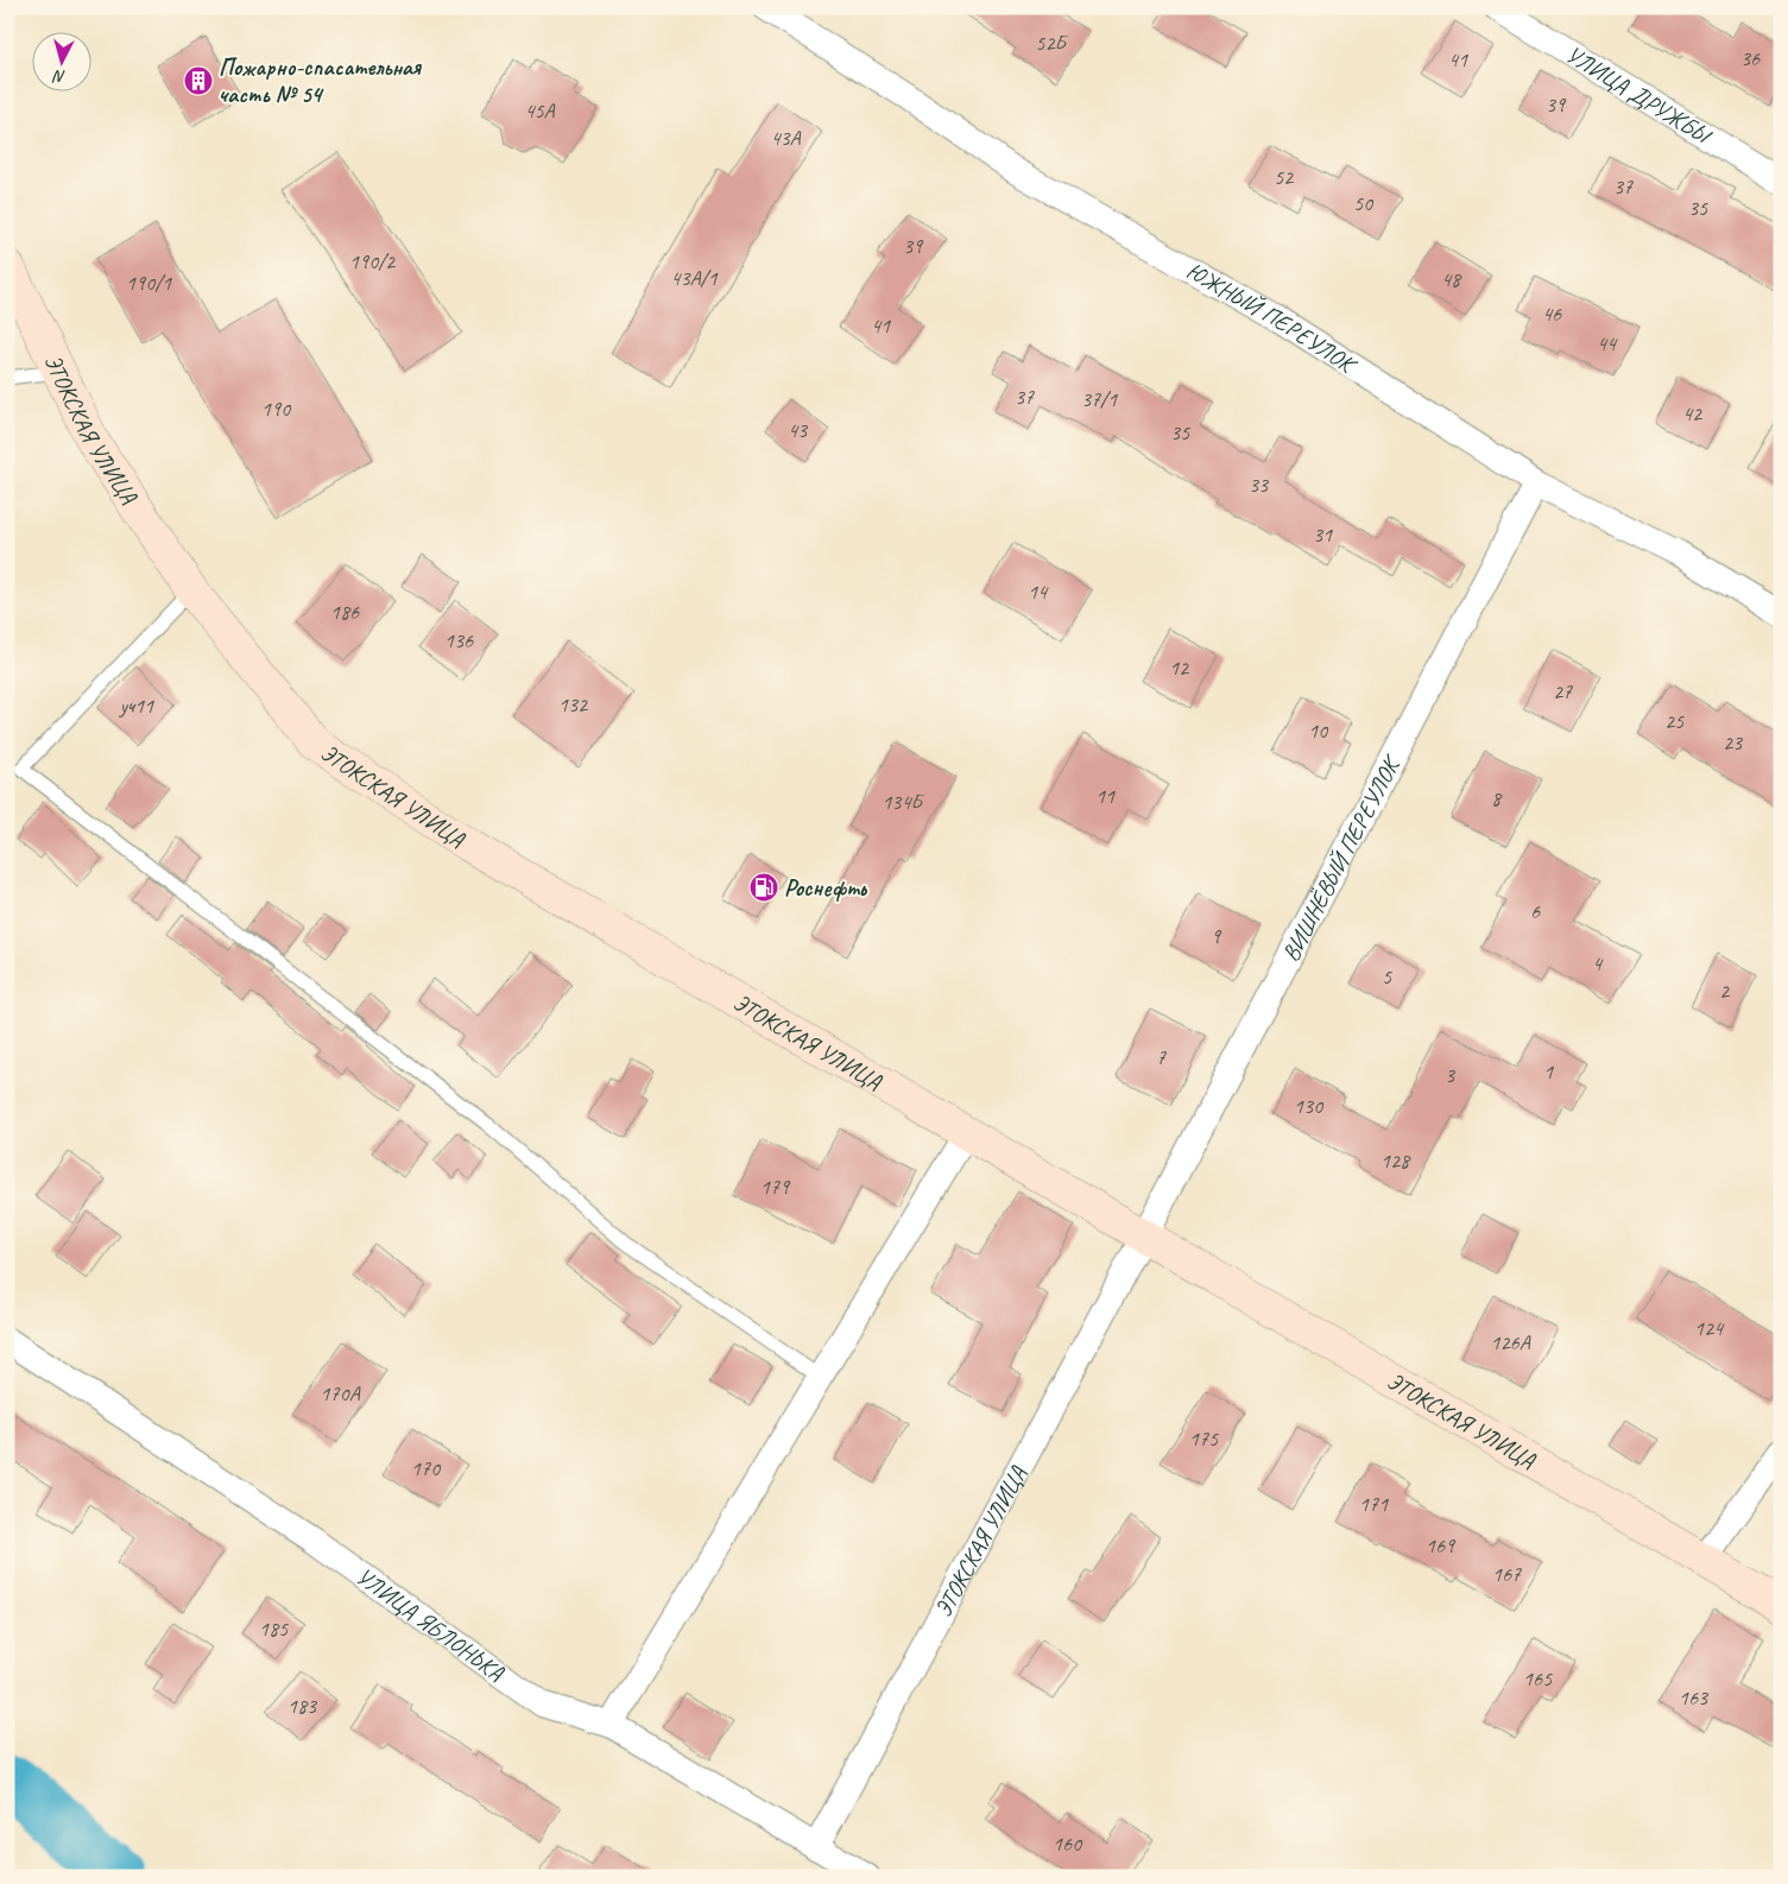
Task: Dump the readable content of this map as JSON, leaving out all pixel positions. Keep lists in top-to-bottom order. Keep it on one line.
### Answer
{"streets":{"main road":["ЭТОКСКАЯ УЛИЦА"],"street":["УЛИЦА ДРУЖБЫ","ЮЖНЫЙ ПЕРЕУЛОК","ВИШНЁВЫЙ ПЕРЕУЛОК","УЛИЦА ЯБЛОНЬКА"]},"crossings":[["ЮЖНЫЙ ПЕРЕУЛОК","ВИШНЁВЫЙ ПЕРЕУЛОК"],["ЭТОКСКАЯ УЛИЦА","ВИШНЁВЫЙ ПЕРЕУЛОК"],["ЭТОКСКАЯ УЛИЦА","УЛИЦА ЯБЛОНЬКА"]],"places":{"building":["Пожарно-спасательная часть № 54"],"fuel station":["Роснефть"]},"house_numbers":["52Б","36","41","39","45А","43А","52","37","50","35","39","190/2","43А/1","48","190/1","46","41","44","37","37/1","190","42","43","35","33","31","14","186","136","12","27","132","уч11","25","10","23","11","8","134Б","6","9","4","5","2","7","1","3","130","128","179","124","126А","170А","175","170","171","169","167","185","165","163","183","160"],"north":"bottom"}
